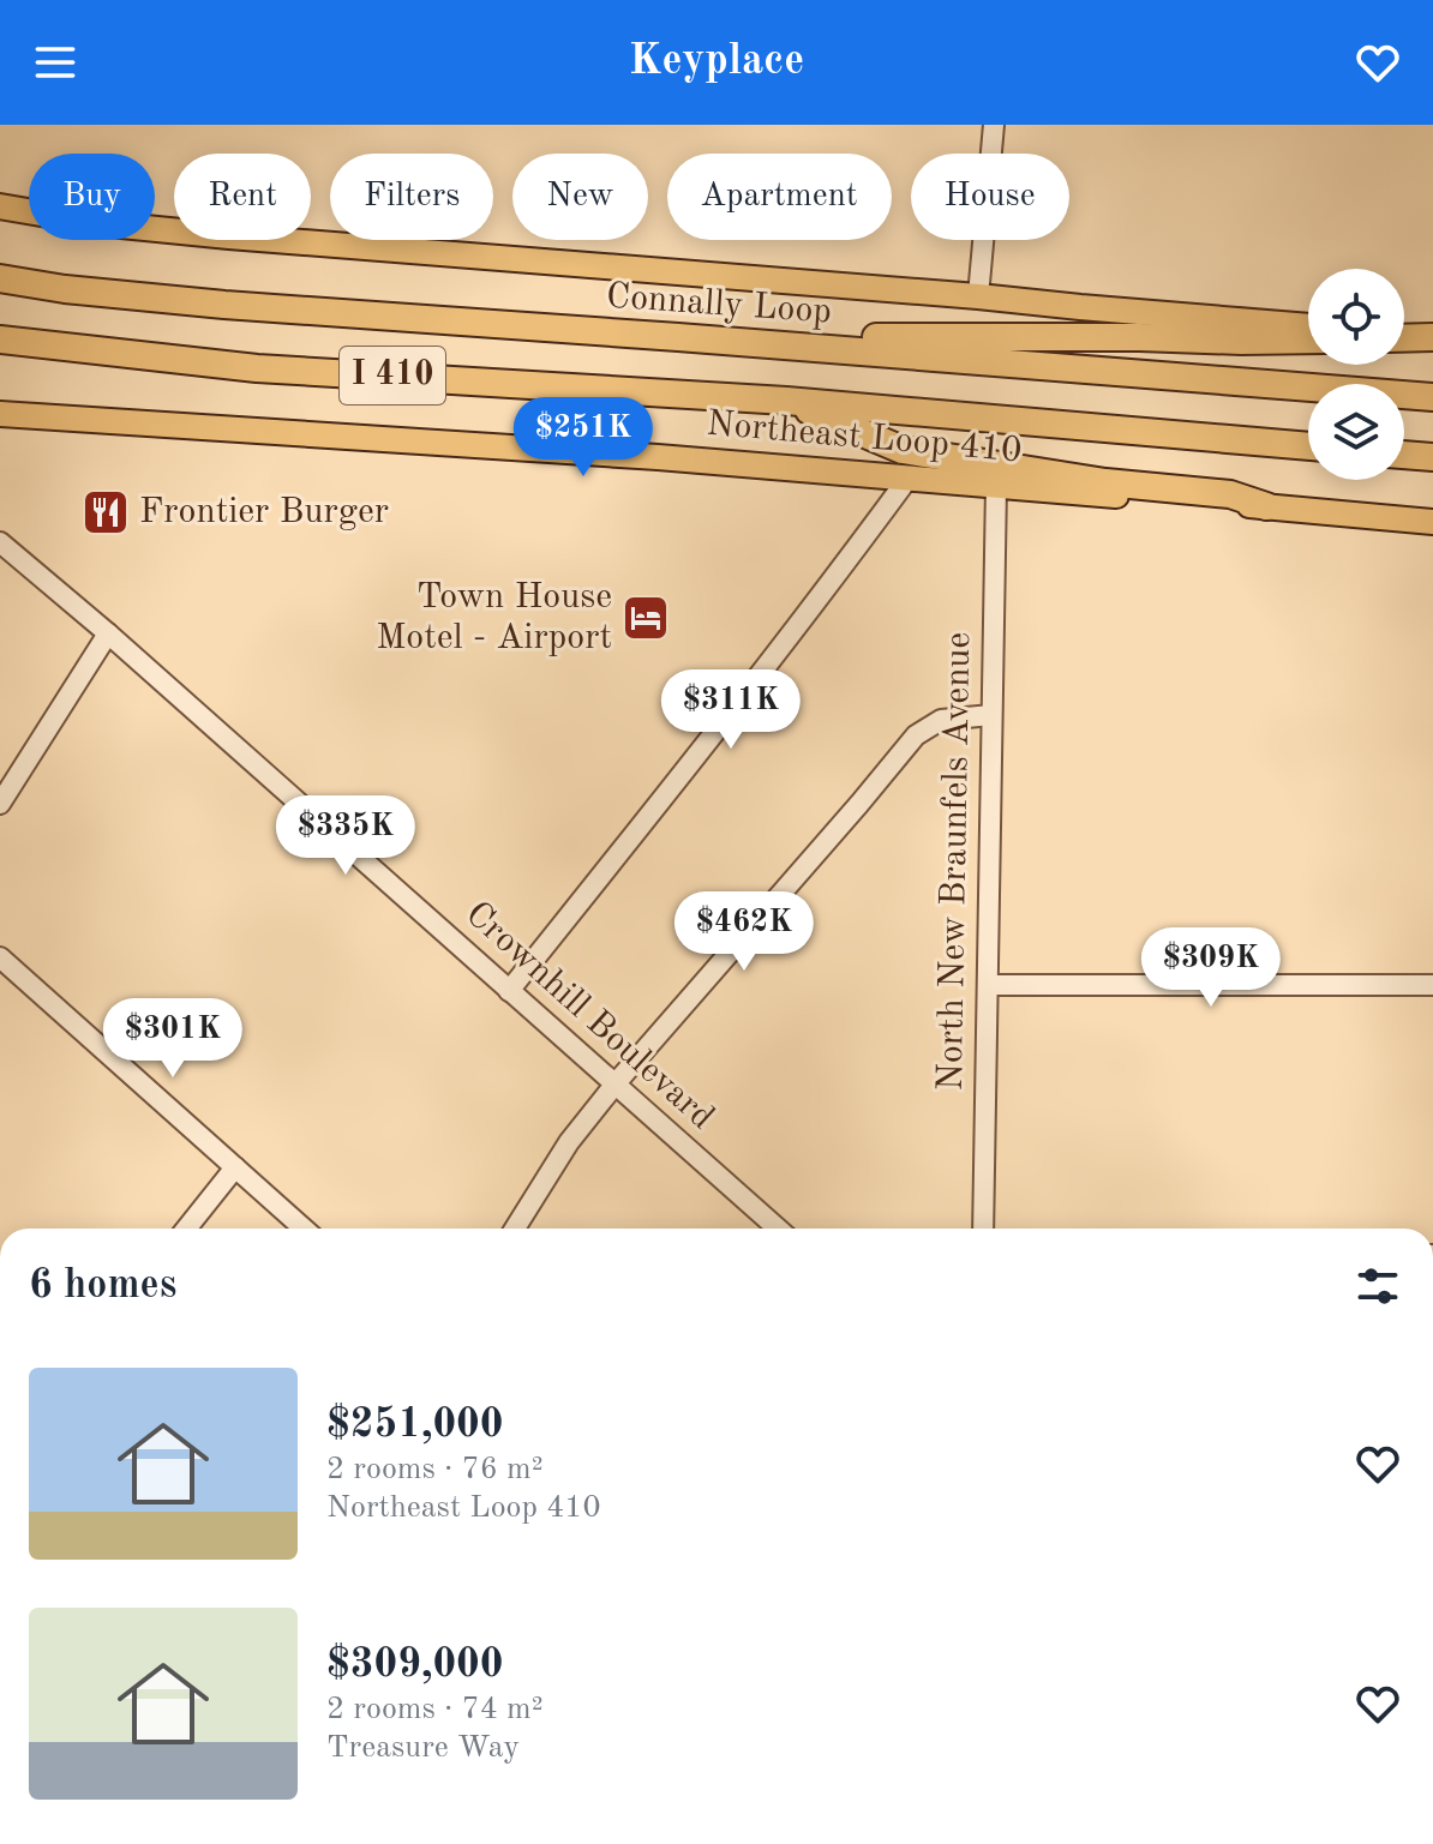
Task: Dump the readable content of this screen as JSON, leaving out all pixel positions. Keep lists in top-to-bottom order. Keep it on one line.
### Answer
{"streets":{"highway":["Connally Loop","I 410"],"main road":["Northeast Loop 410"],"street":["North New Braunfels Avenue","Crownhill Boulevard"]},"crossings":[["Northeast Loop 410","North New Braunfels Avenue"]],"places":{"restaurant":["Frontier Burger"],"hotel":["Town House Motel - Airport"]},"page":{"header":"Keyplace","chip":["Buy","Rent","Filters","New","Apartment","House"],"price":["$251K","$311K","$335K","$462K","$309K","$301K"],"heading":"6 homes","list":[{"name":"$251,000","note":"2 rooms · 76 m² · Northeast Loop 410"},{"name":"$309,000","note":"2 rooms · 74 m² · Treasure Way"}]}}
